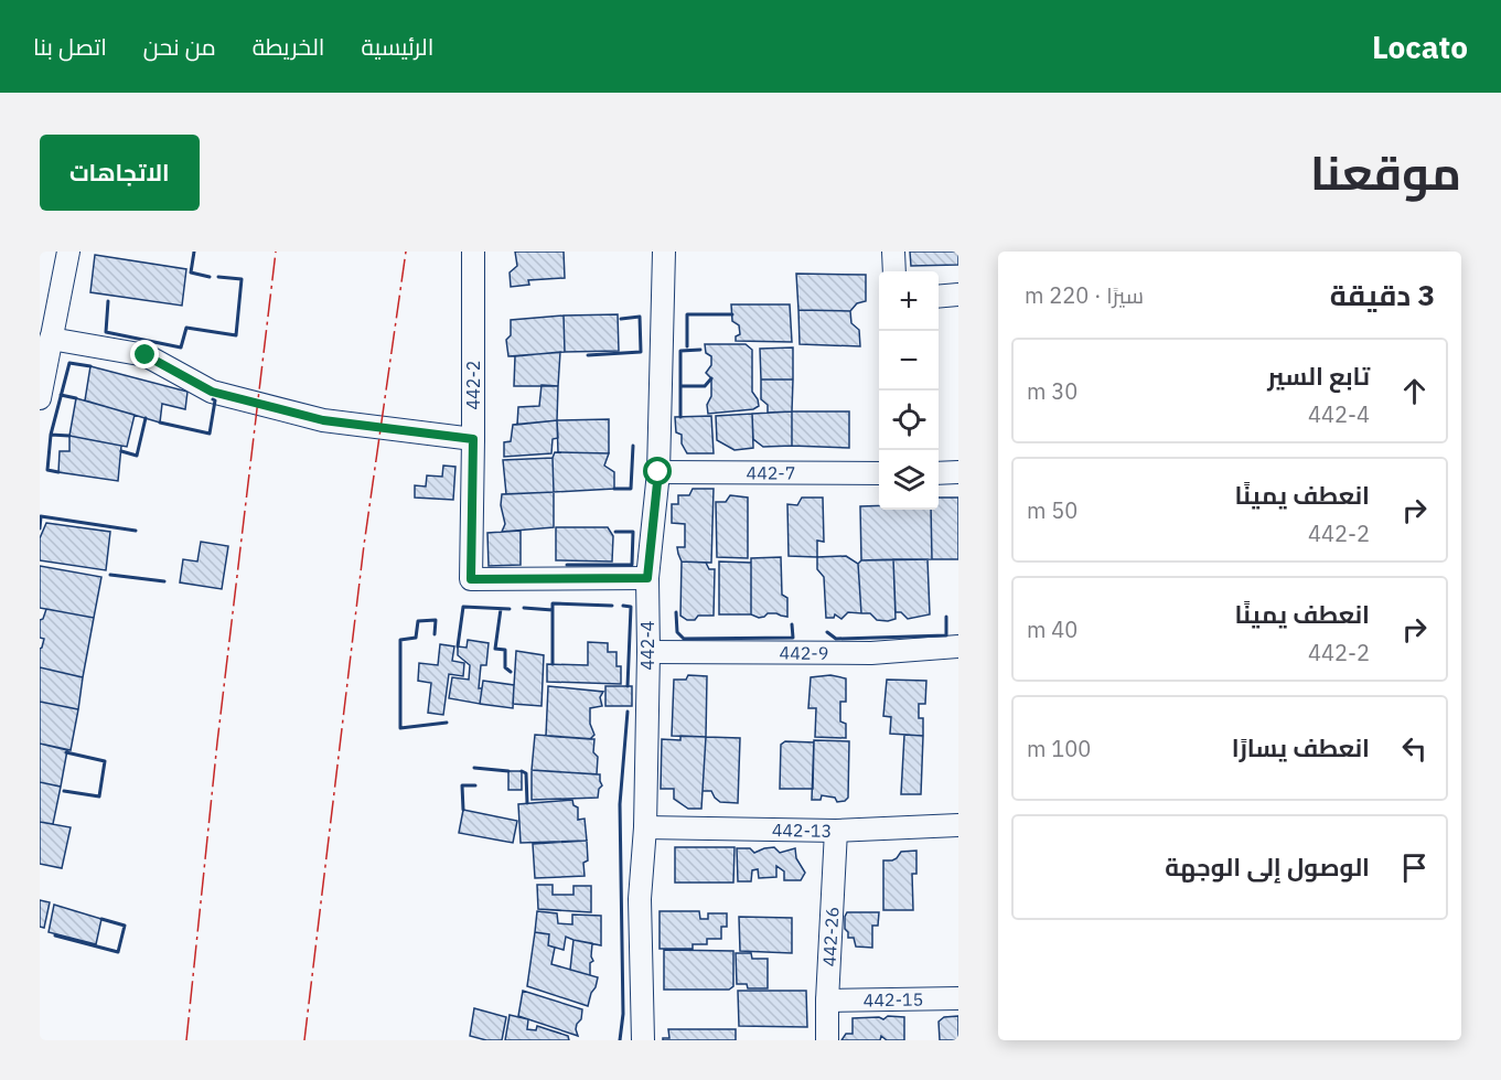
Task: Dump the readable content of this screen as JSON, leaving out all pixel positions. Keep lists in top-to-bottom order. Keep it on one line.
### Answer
{"streets":{"street":["442-2","442-7","442-4","442-9","442-13","442-26","442-15"]},"crossings":[["442-2","442-4"],["442-7","442-4"],["442-4","442-9"],["442-4","442-13"],["442-13","442-26"],["442-26","442-15"]],"page":{"header":"Locato","nav":["الرئيسية","الخريطة","من نحن","اتصل بنا"],"title":"موقعنا","buttons":"الاتجاهات","heading":["3 دقيقة","سيرًا · 220 m"],"map_buttons":["+","−"],"list":[["تابع السير","442-4","30 m"],["انعطف يمينًا","442-2","50 m"],["انعطف يمينًا","442-2","40 m"],["انعطف يسارًا","100 m"],"الوصول إلى الوجهة"]}}
